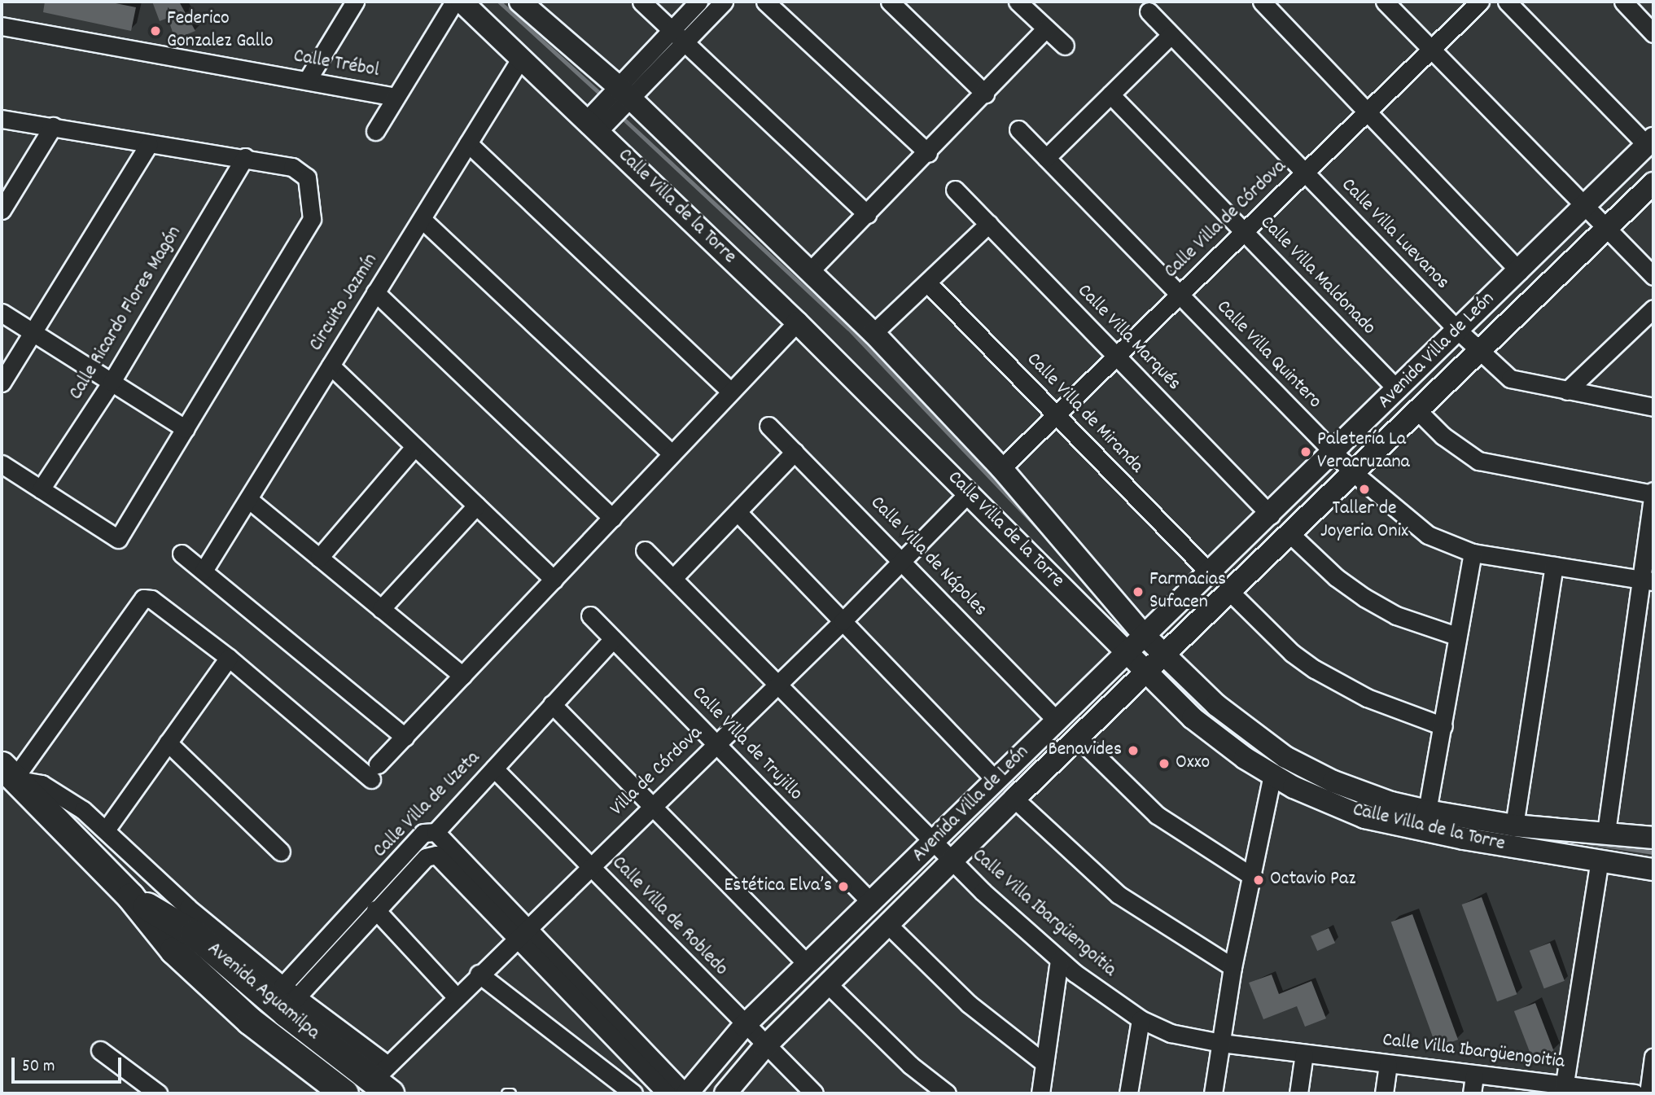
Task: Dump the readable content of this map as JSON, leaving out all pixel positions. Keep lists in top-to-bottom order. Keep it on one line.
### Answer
{"streets":{"main road":["Avenida Aguamilpa"],"street":["Calle Trébol","Calle Villa de la Torre","Calle Villa de Córdova","Calle Villa Luevanos","Calle Villa Maldonado","Circuito Jazmín","Calle Ricardo Flores Magón","Calle Villa Marqués","Avenida Villa de León","Calle Villa Quintero","Calle Villa de Miranda","Calle Villa de Nápoles","Calle Villa de Trujillo","Villa de Córdova","Calle Villa de Uzeta","Calle Villa Ibargüengoitia","Calle Villa de Robledo"]},"crossings":[["Calle Villa de la Torre","Calle Villa de Córdova"],["Calle Villa de la Torre","Circuito Jazmín"],["Calle Villa de la Torre","Avenida Villa de León"],["Calle Villa de la Torre","Villa de Córdova"],["Calle Villa de Córdova","Calle Villa Luevanos"],["Calle Villa de Córdova","Calle Villa Maldonado"],["Calle Villa de Córdova","Calle Villa Marqués"],["Calle Villa de Córdova","Calle Villa Quintero"],["Calle Villa de Córdova","Calle Villa de Miranda"],["Calle Villa Luevanos","Avenida Villa de León"],["Calle Villa Maldonado","Avenida Villa de León"],["Calle Villa Marqués","Avenida Villa de León"],["Avenida Villa de León","Calle Villa Quintero"],["Avenida Villa de León","Calle Villa de Miranda"],["Avenida Villa de León","Calle Villa de Nápoles"],["Avenida Villa de León","Calle Villa de Trujillo"],["Avenida Villa de León","Calle Villa Ibargüengoitia"],["Avenida Villa de León","Calle Villa de Robledo"],["Calle Villa de Nápoles","Villa de Córdova"],["Calle Villa de Trujillo","Villa de Córdova"],["Calle Villa de Trujillo","Calle Villa de Uzeta"],["Villa de Córdova","Calle Villa de Uzeta"],["Villa de Córdova","Calle Villa Ibargüengoitia"],["Villa de Córdova","Calle Villa de Robledo"],["Villa de Córdova","Avenida Aguamilpa"],["Calle Villa de Uzeta","Calle Villa de Robledo"],["Calle Villa de Uzeta","Avenida Aguamilpa"]],"places":["Federico Gonzalez Gallo","Paletería La Veracruzana","Taller de Joyeria Onix","Farmacias Sufacen","Benavides","Oxxo","Octavio Paz","Estética Elva’s"],"scale_bar":"50 m"}
